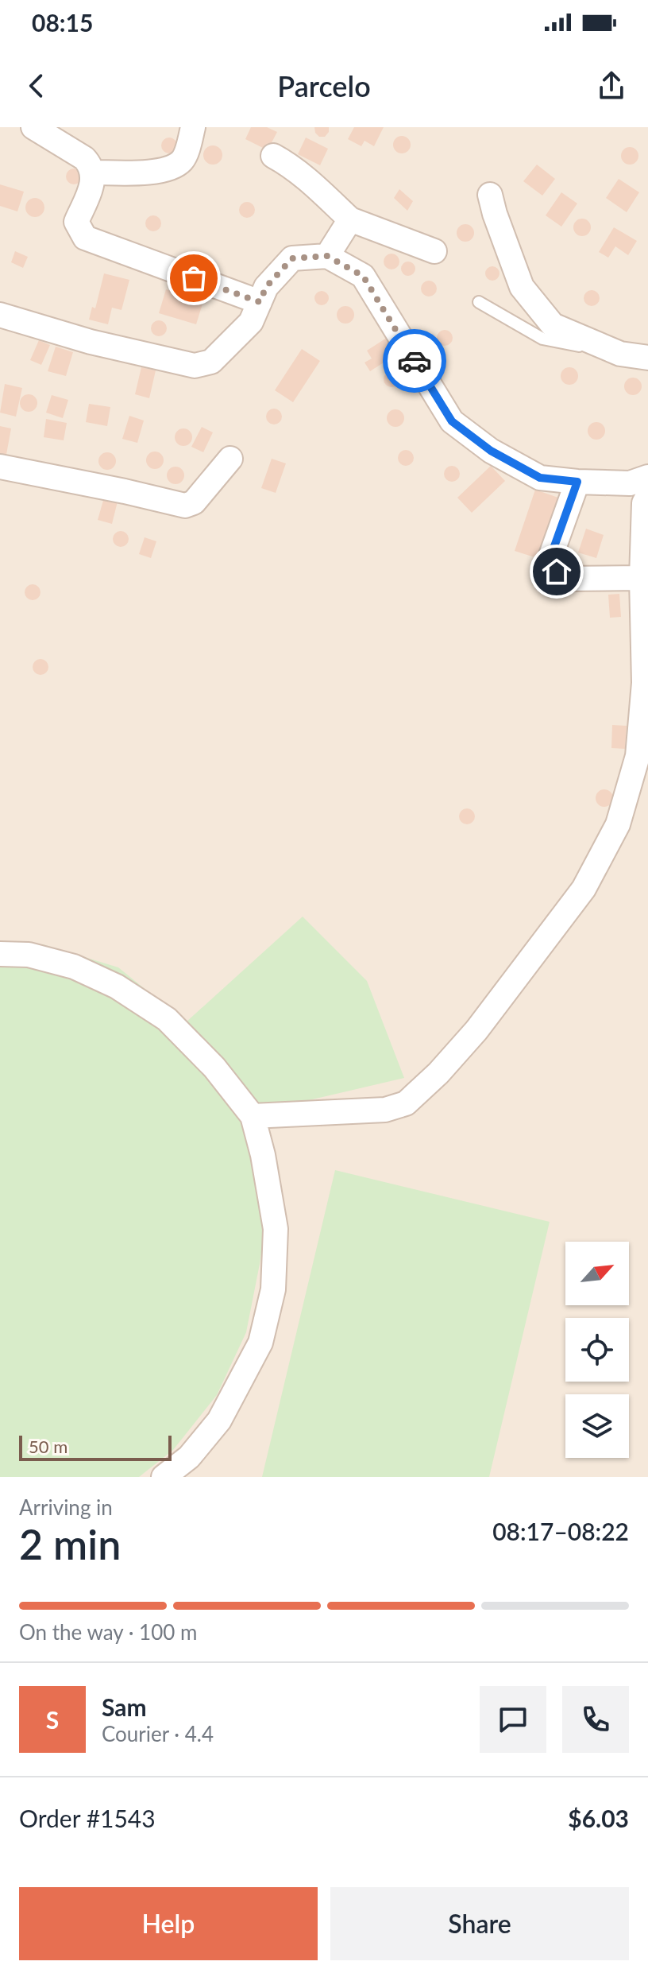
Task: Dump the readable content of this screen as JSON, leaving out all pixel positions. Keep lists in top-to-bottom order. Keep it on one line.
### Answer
{"scale_bar":"50 m","north":"top right","page":{"status":"08:15","header":"Parcelo","scale":"50 m","heading":["2 min","Arriving in","08:17–08:22"],"panel":["Sam","Courier · 4.4","Order #1543","$6.03"],"bar":"On the way · 100 m","round":"S","buttons":["Help","Share"]}}
